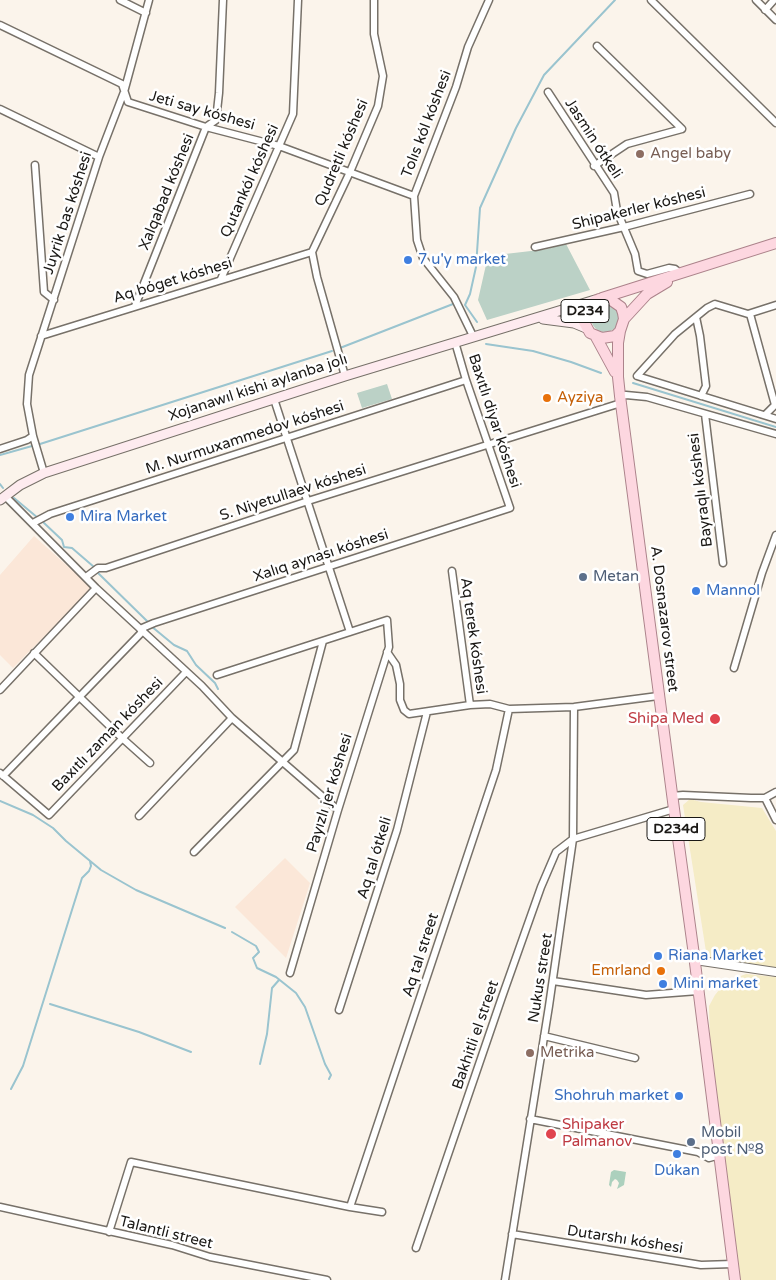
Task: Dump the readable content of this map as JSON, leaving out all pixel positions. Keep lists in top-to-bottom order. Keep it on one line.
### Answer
{"streets":{"main road":["D234","Xojanawıl kishi aylanba jolı","A. Dosnazarov street","D234d"],"street":["Jeti say kóshesi","Tolıs kól kóshesi","Jasmin ótkeli","Qudretli kóshesi","Qutankól kóshesi","Xalqabad kóshesi","Shipakerler kóshesi","Juyrik bas kóshesi","Aq bóget kóshesi","Baxıtlı diyar kóshesi","M. Nurmuxammedov kóshesi","Bayraqlı kóshesi","S. Niyetullaev kóshesi","Xalıq aynası kóshesi","Aq terek kóshesi","Baxıtlı zaman kóshesi","Payızlı jer kóshesi","Aq tal ótkeli","Aq tal street","Nukus street","Bakhitli el street","Talantli street","Dutarshı kóshesi"]},"crossings":[["Jeti say kóshesi","Tolıs kól kóshesi"],["Jeti say kóshesi","Qudretli kóshesi"],["Jeti say kóshesi","Qutankól kóshesi"],["Jeti say kóshesi","Xalqabad kóshesi"],["Jeti say kóshesi","Juyrik bas kóshesi"],["Tolıs kól kóshesi","Xojanawıl kishi aylanba jolı"],["Jasmin ótkeli","Shipakerler kóshesi"],["Jasmin ótkeli","Xojanawıl kishi aylanba jolı"],["Qudretli kóshesi","Aq bóget kóshesi"],["Qutankól kóshesi","Aq bóget kóshesi"],["Xalqabad kóshesi","Aq bóget kóshesi"],["Juyrik bas kóshesi","Aq bóget kóshesi"],["Juyrik bas kóshesi","Xojanawıl kishi aylanba jolı"],["D234","Xojanawıl kishi aylanba jolı"],["D234","D234d"],["Xojanawıl kishi aylanba jolı","Baxıtlı diyar kóshesi"],["Xojanawıl kishi aylanba jolı","D234d"],["Baxıtlı diyar kóshesi","M. Nurmuxammedov kóshesi"],["Baxıtlı diyar kóshesi","S. Niyetullaev kóshesi"],["Baxıtlı diyar kóshesi","Xalıq aynası kóshesi"],["Bayraqlı kóshesi","S. Niyetullaev kóshesi"],["S. Niyetullaev kóshesi","A. Dosnazarov street"],["Xalıq aynası kóshesi","Baxıtlı zaman kóshesi"],["A. Dosnazarov street","D234d"],["A. Dosnazarov street","Dutarshı kóshesi"],["Nukus street","Bakhitli el street"],["Nukus street","Dutarshı kóshesi"]],"places":["Angel baby","7 u'y market","Ayziya","Mira Market","Metan","Mannol","Shipa Med","Riana Market","Emrland","Mini market","Metrika","Shohruh market","Shipaker Palmanov","Mobil post №8","Dúkan"]}
